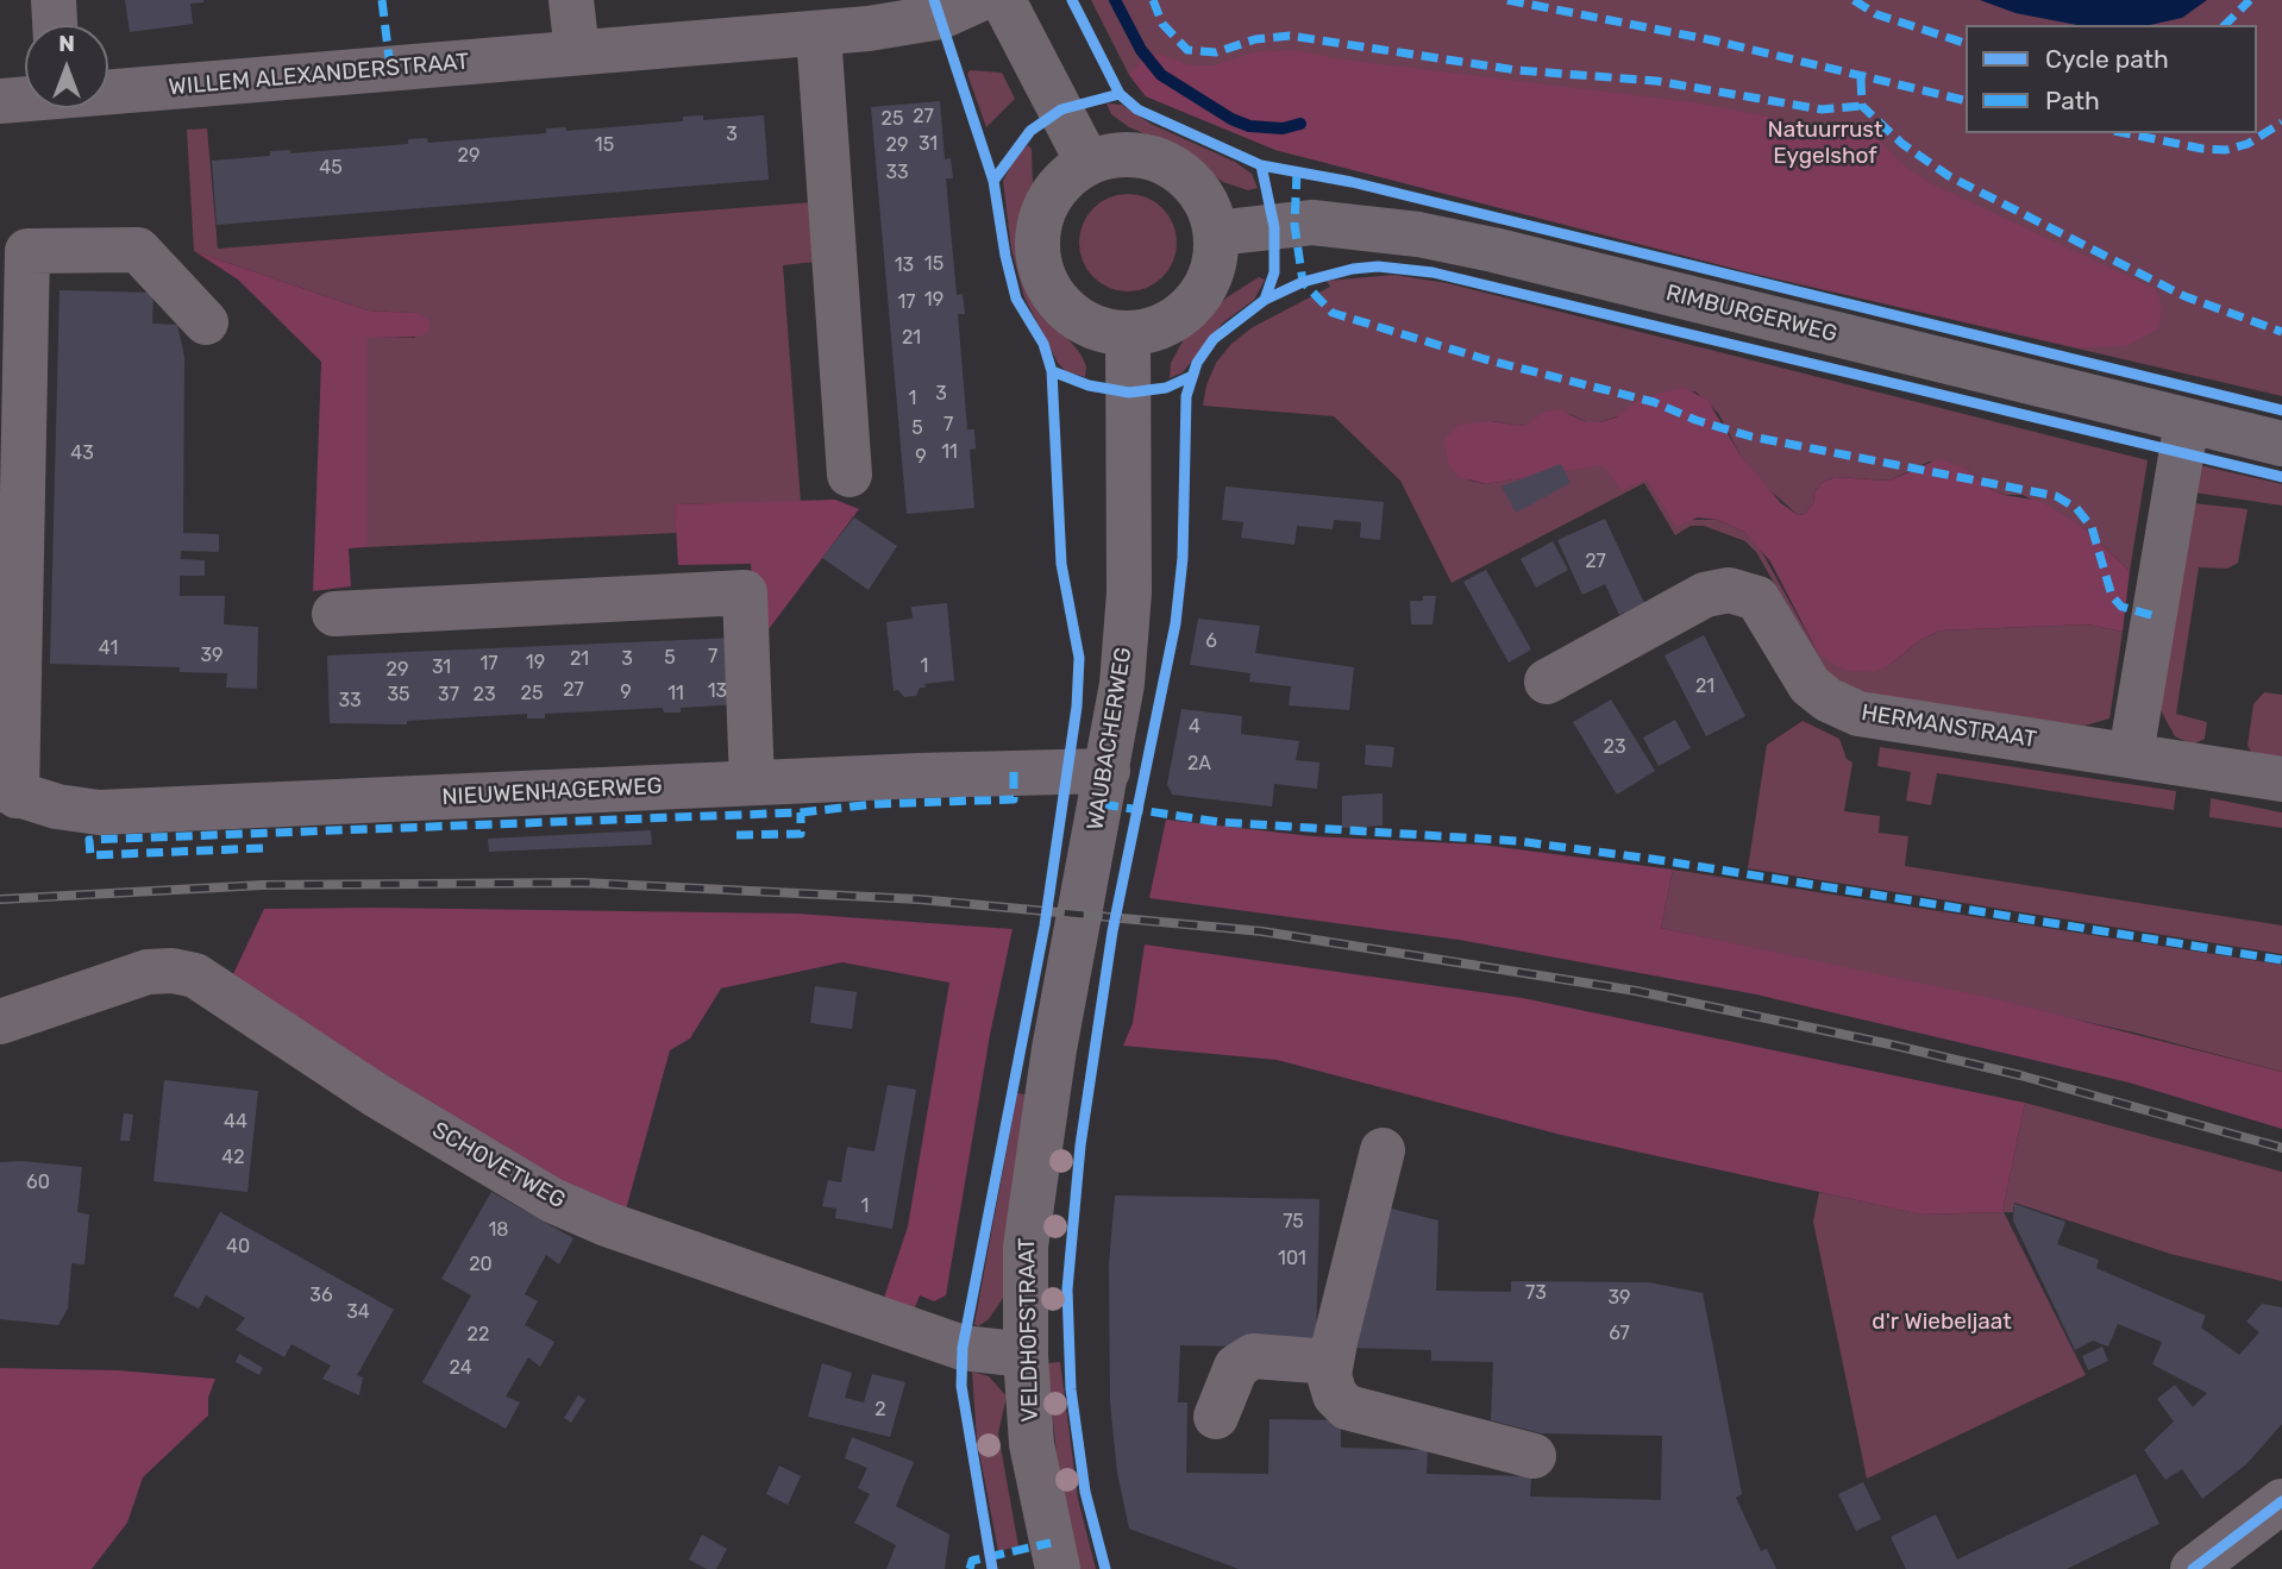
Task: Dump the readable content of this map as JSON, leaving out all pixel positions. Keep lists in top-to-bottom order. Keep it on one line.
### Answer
{"streets":{"street":["WILLEM ALEXANDERSTRAAT","RIMBURGERWEG","HERMANSTRAAT","WAUBACHERWEG","NIEUWENHAGERWEG","SCHOVETWEG","VELDHOFSTRAAT"]},"crossings":[["RIMBURGERWEG","WAUBACHERWEG"],["WAUBACHERWEG","NIEUWENHAGERWEG"],["WAUBACHERWEG","VELDHOFSTRAAT"],["SCHOVETWEG","VELDHOFSTRAAT"]],"parks":["Natuurrust Eygelshof","d'r Wiebeljaat"],"house_numbers":["27","25","3","31","15","29","29","45","33","15","13","19","17","21","3","1","7","5","11","43","9","27","6","41","39","7","5","21","3","19","17","1","31","29","21","27","13","9","25","11","35","37","23","33","4","23","2A","44","42","60","1","75","18","40","101","20","73","36","39","34","67","22","24","2"],"legend":["Cycle path","Path"],"north":"top"}
